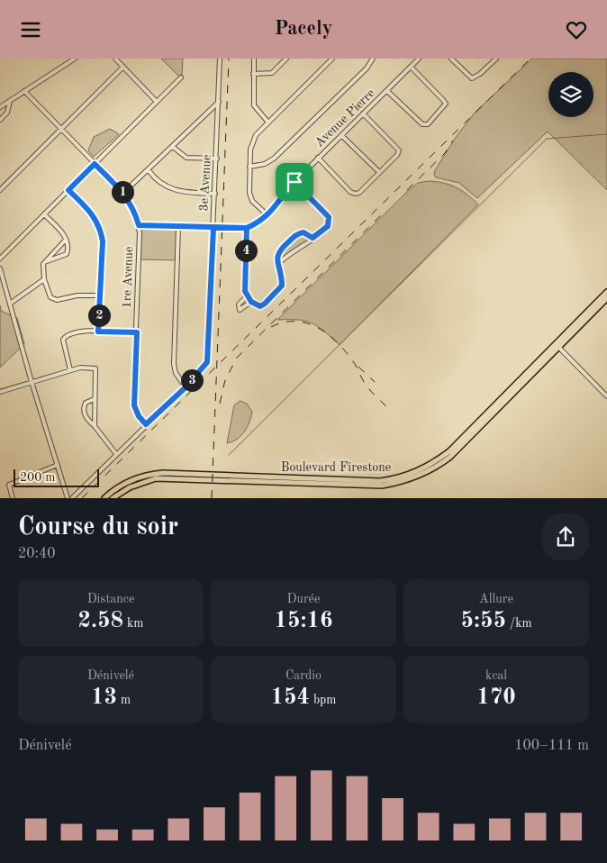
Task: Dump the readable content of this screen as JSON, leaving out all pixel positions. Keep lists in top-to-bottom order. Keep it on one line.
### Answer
{"streets":{"main road":["Boulevard Firestone"],"street":["Avenue Pierre","3e Avenue","1re Avenue"]},"scale_bar":"200 m","page":{"header":"Pacely","pins":["1","4","2","3"],"scale":"200 m","heading":["Course du soir","20:40"],"stats":[["Distance","2.58 km"],["Durée","15:16"],["Allure","5:55 /km"],["Dénivelé","13 m"],["Cardio","154 bpm"],["kcal","170"]],"chart":["Dénivelé","100–111 m"]}}
